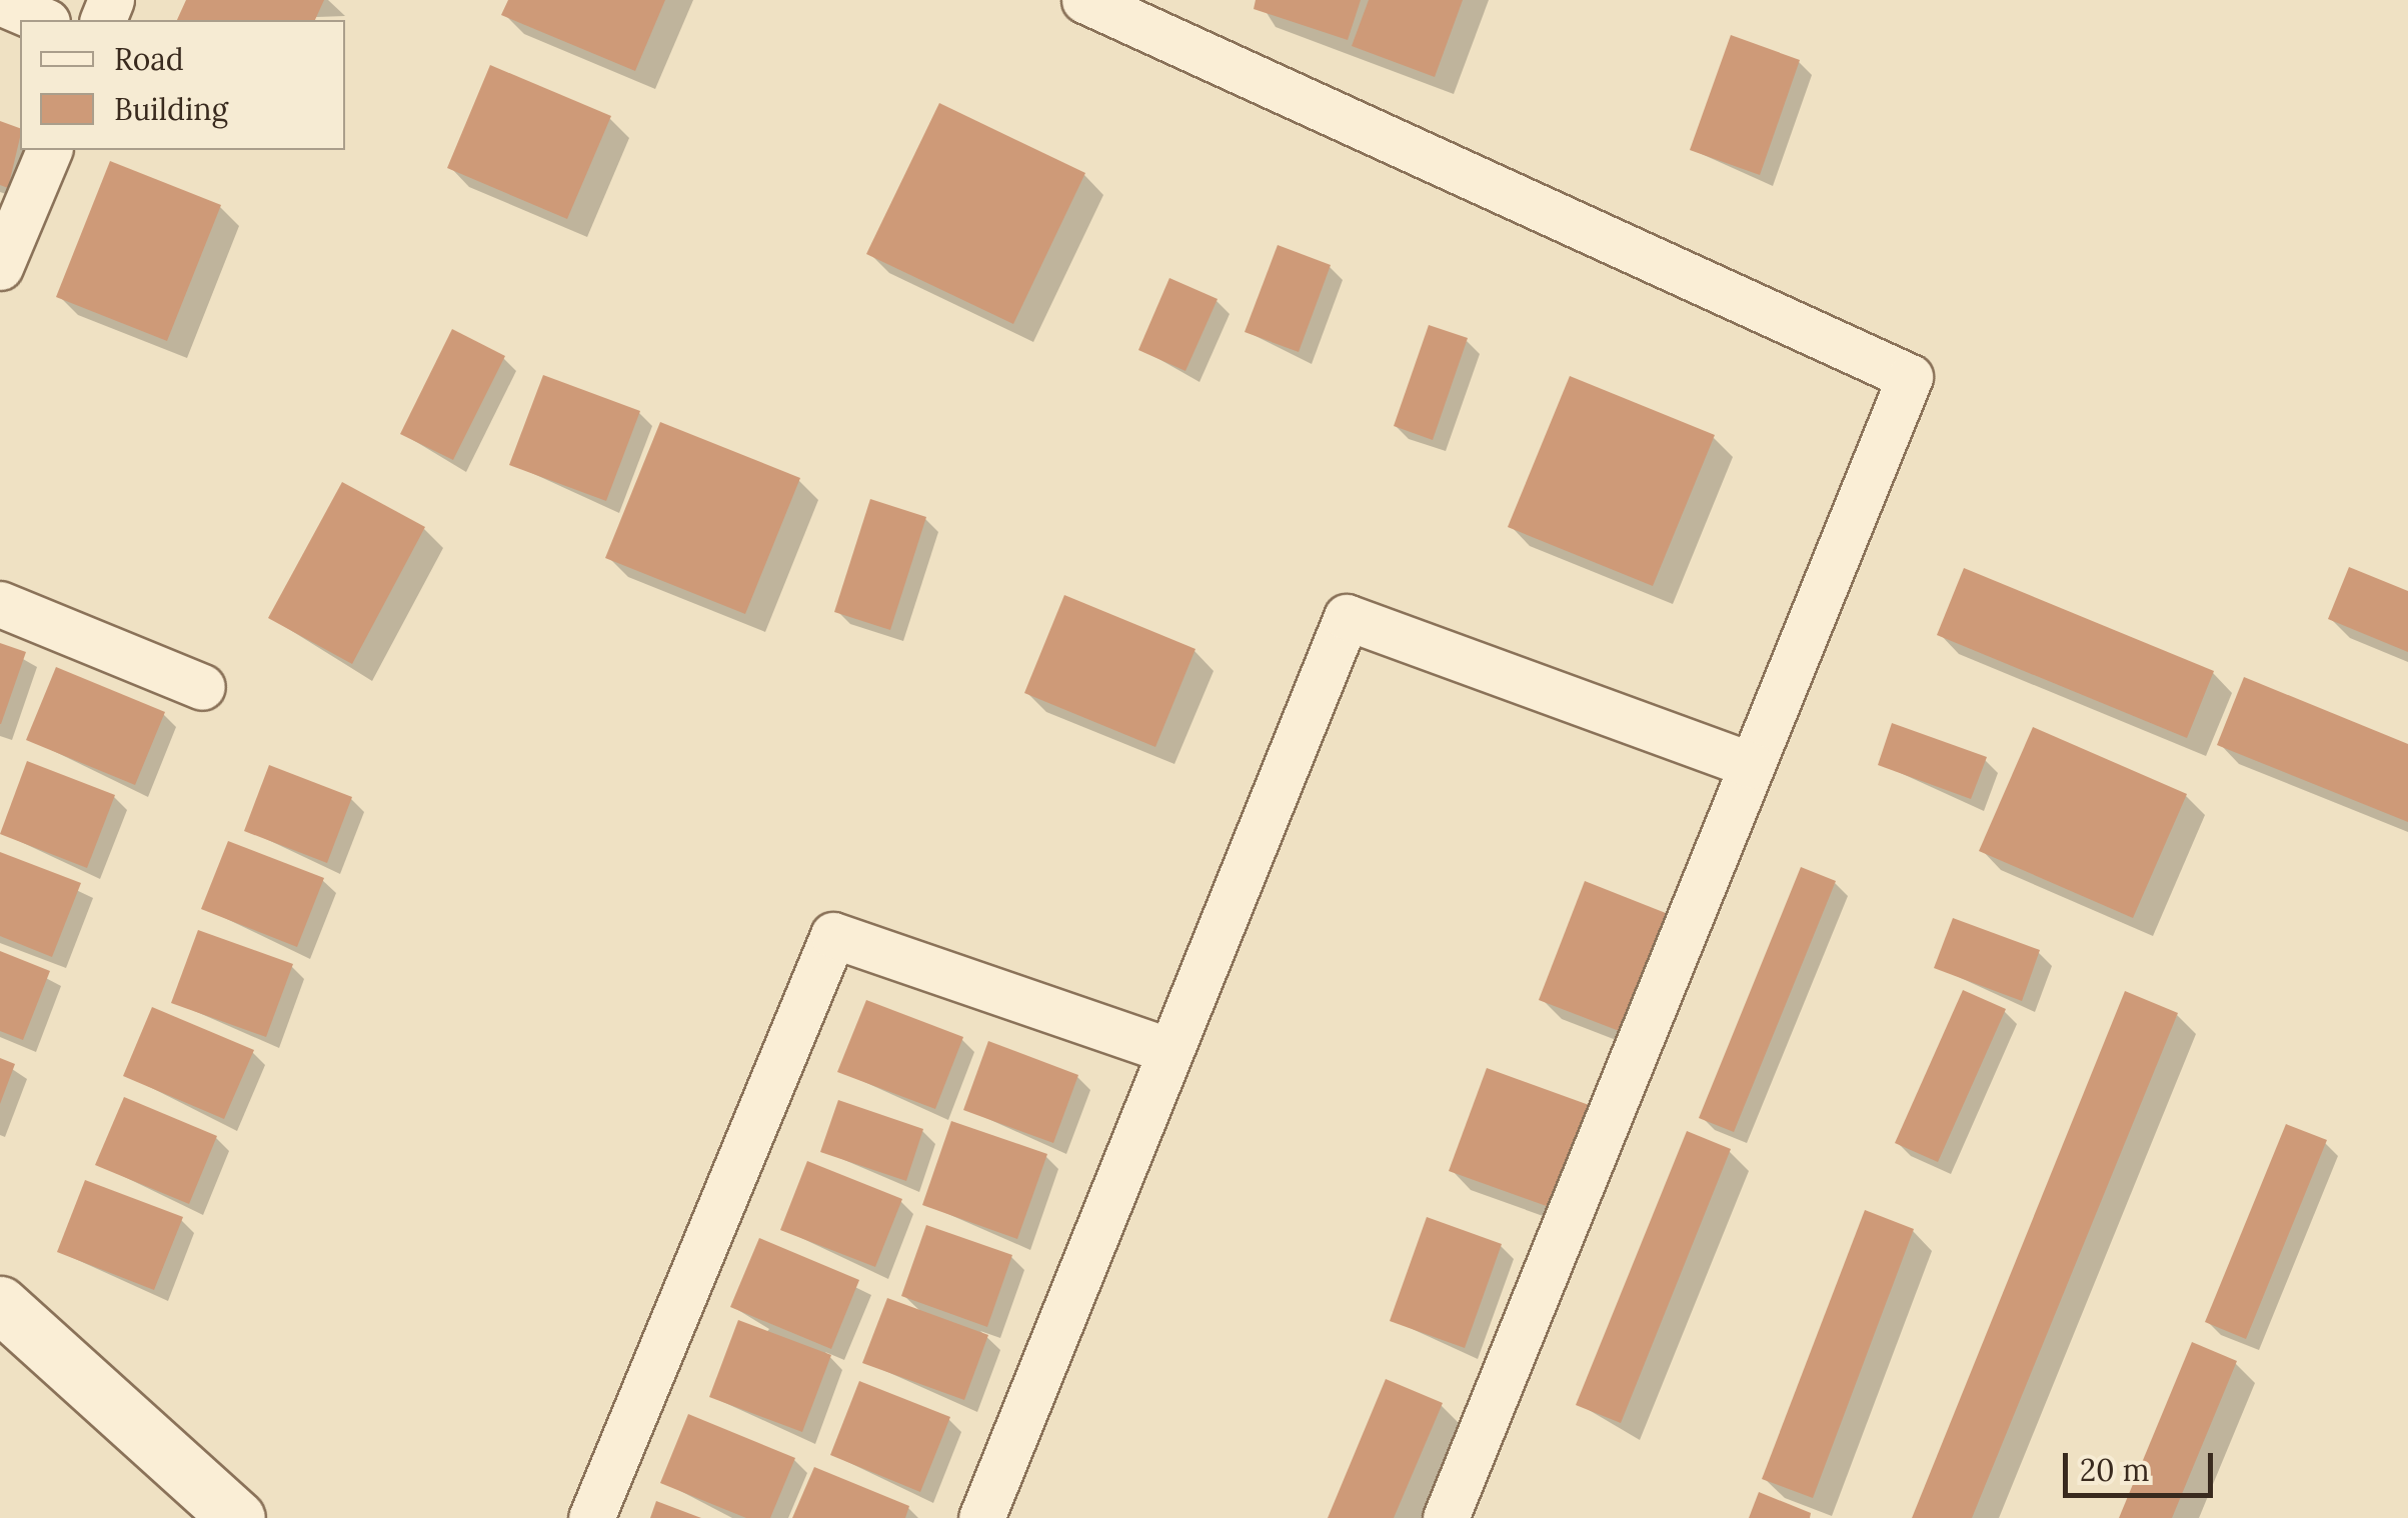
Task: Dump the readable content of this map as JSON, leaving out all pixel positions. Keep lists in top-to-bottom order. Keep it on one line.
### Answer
{"legend":["Road","Building"],"scale_bar":"20 m"}
